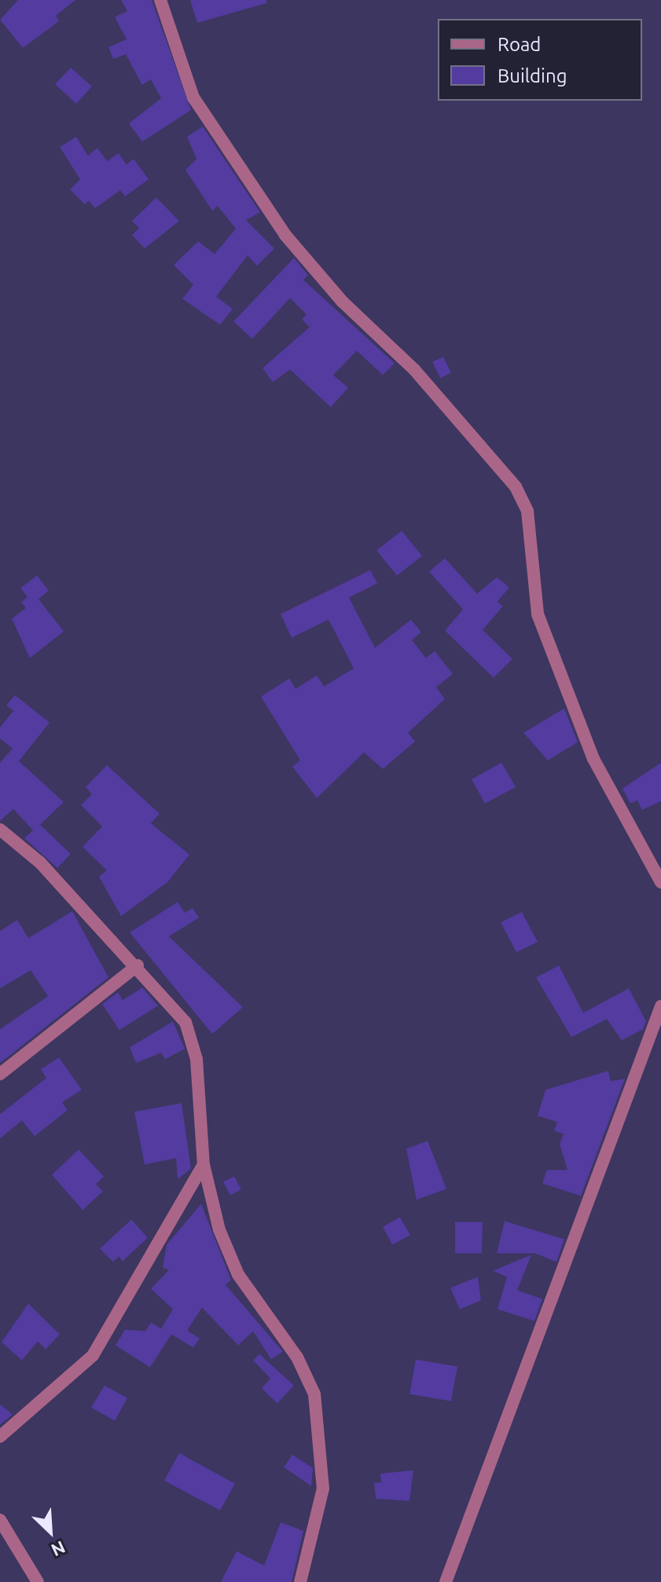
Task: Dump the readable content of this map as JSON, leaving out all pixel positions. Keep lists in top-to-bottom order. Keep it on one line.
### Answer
{"legend":["Road","Building"],"north":"bottom right"}
